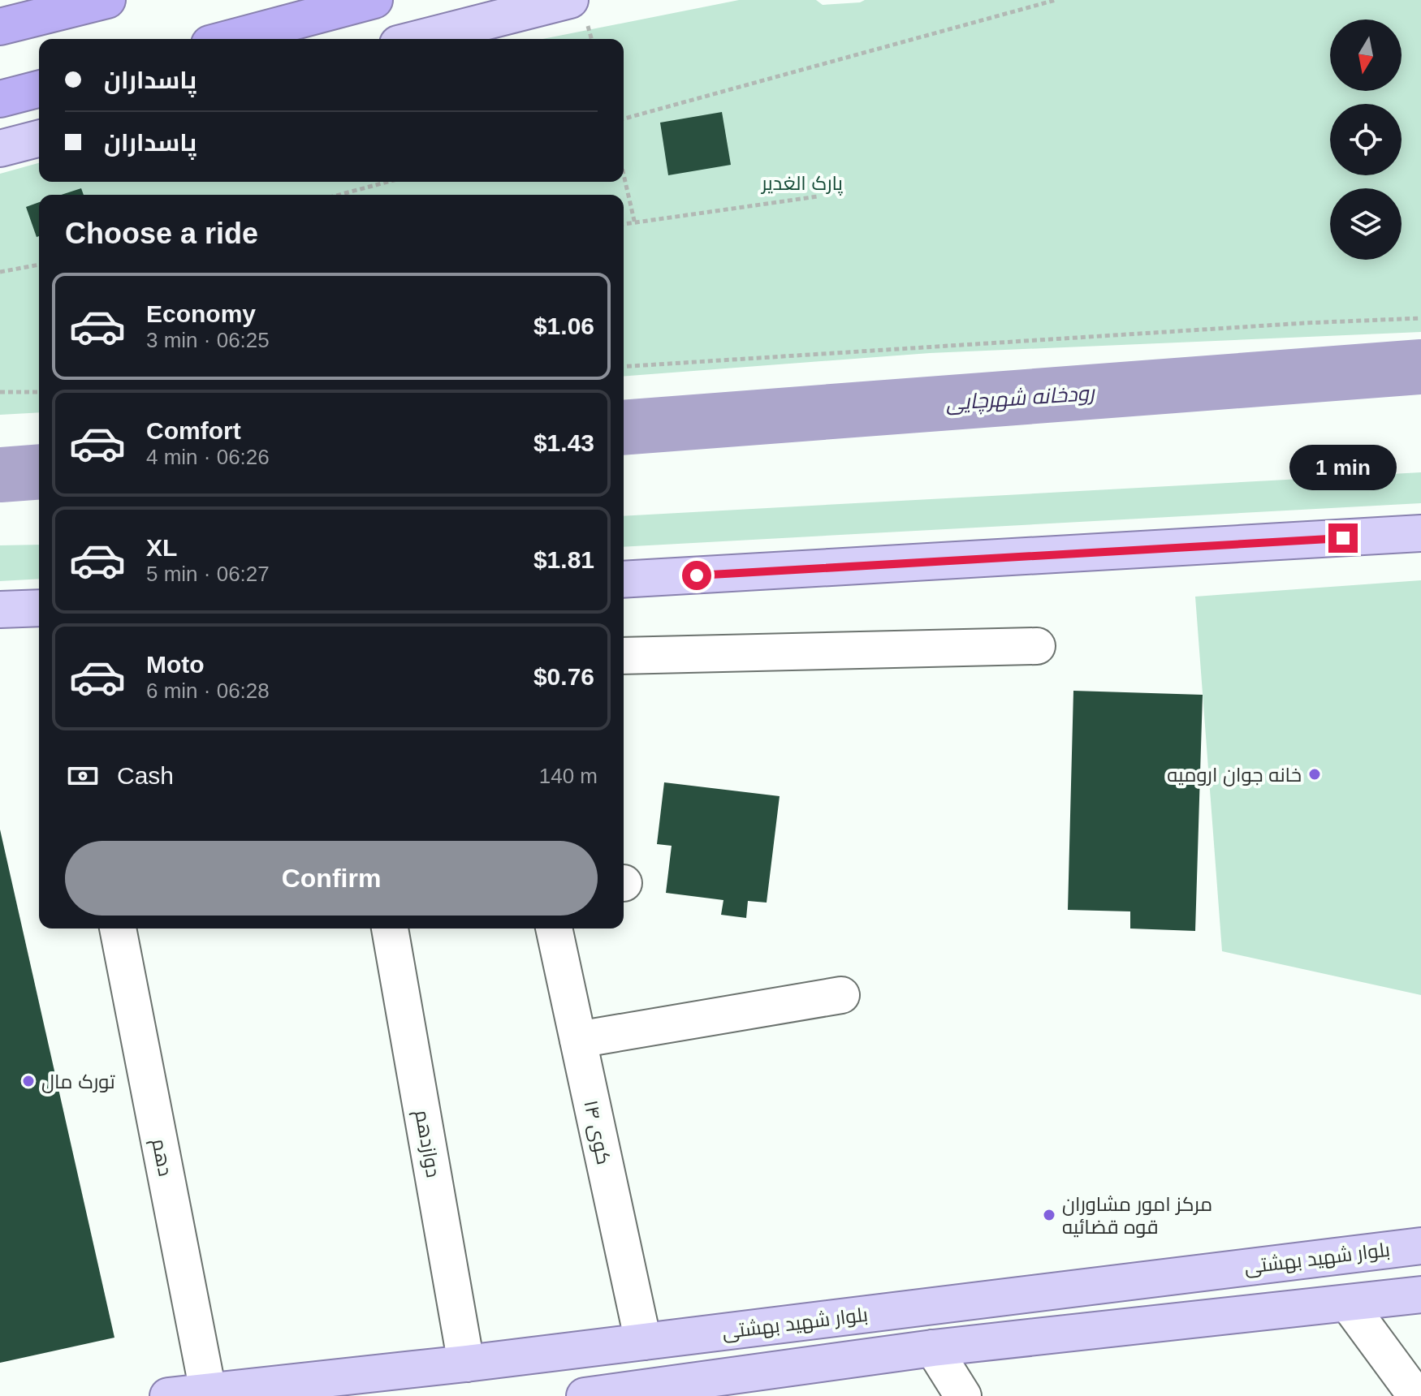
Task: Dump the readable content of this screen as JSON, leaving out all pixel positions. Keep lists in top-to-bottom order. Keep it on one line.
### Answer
{"streets":{"main road":["بلوار شهید بهشتی"],"street":["کوی ۱۴","دوازدهم","دهم"]},"crossings":[["کوی ۱۴","بلوار شهید بهشتی"],["دوازدهم","بلوار شهید بهشتی"],["دهم","بلوار شهید بهشتی"]],"water":["رودخانه شهرچایی"],"parks":["پارک الغدیر"],"places":["خانه جوان ارومیه","تورک مال","مرکز امور مشاوران قوه قضائیه"],"north":"bottom","page":{"banner":["پاسداران","پاسداران"],"heading":"Choose a ride","list":[{"name":"Economy","note":"3 min · 06:25","value":"$1.06"},{"name":"Comfort","note":"4 min · 06:26","value":"$1.43"},{"name":"XL","note":"5 min · 06:27","value":"$1.81"},{"name":"Moto","note":"6 min · 06:28","value":"$0.76"}],"bubble":"1 min","pay":["Cash","140 m"],"buttons":"Confirm"}}
